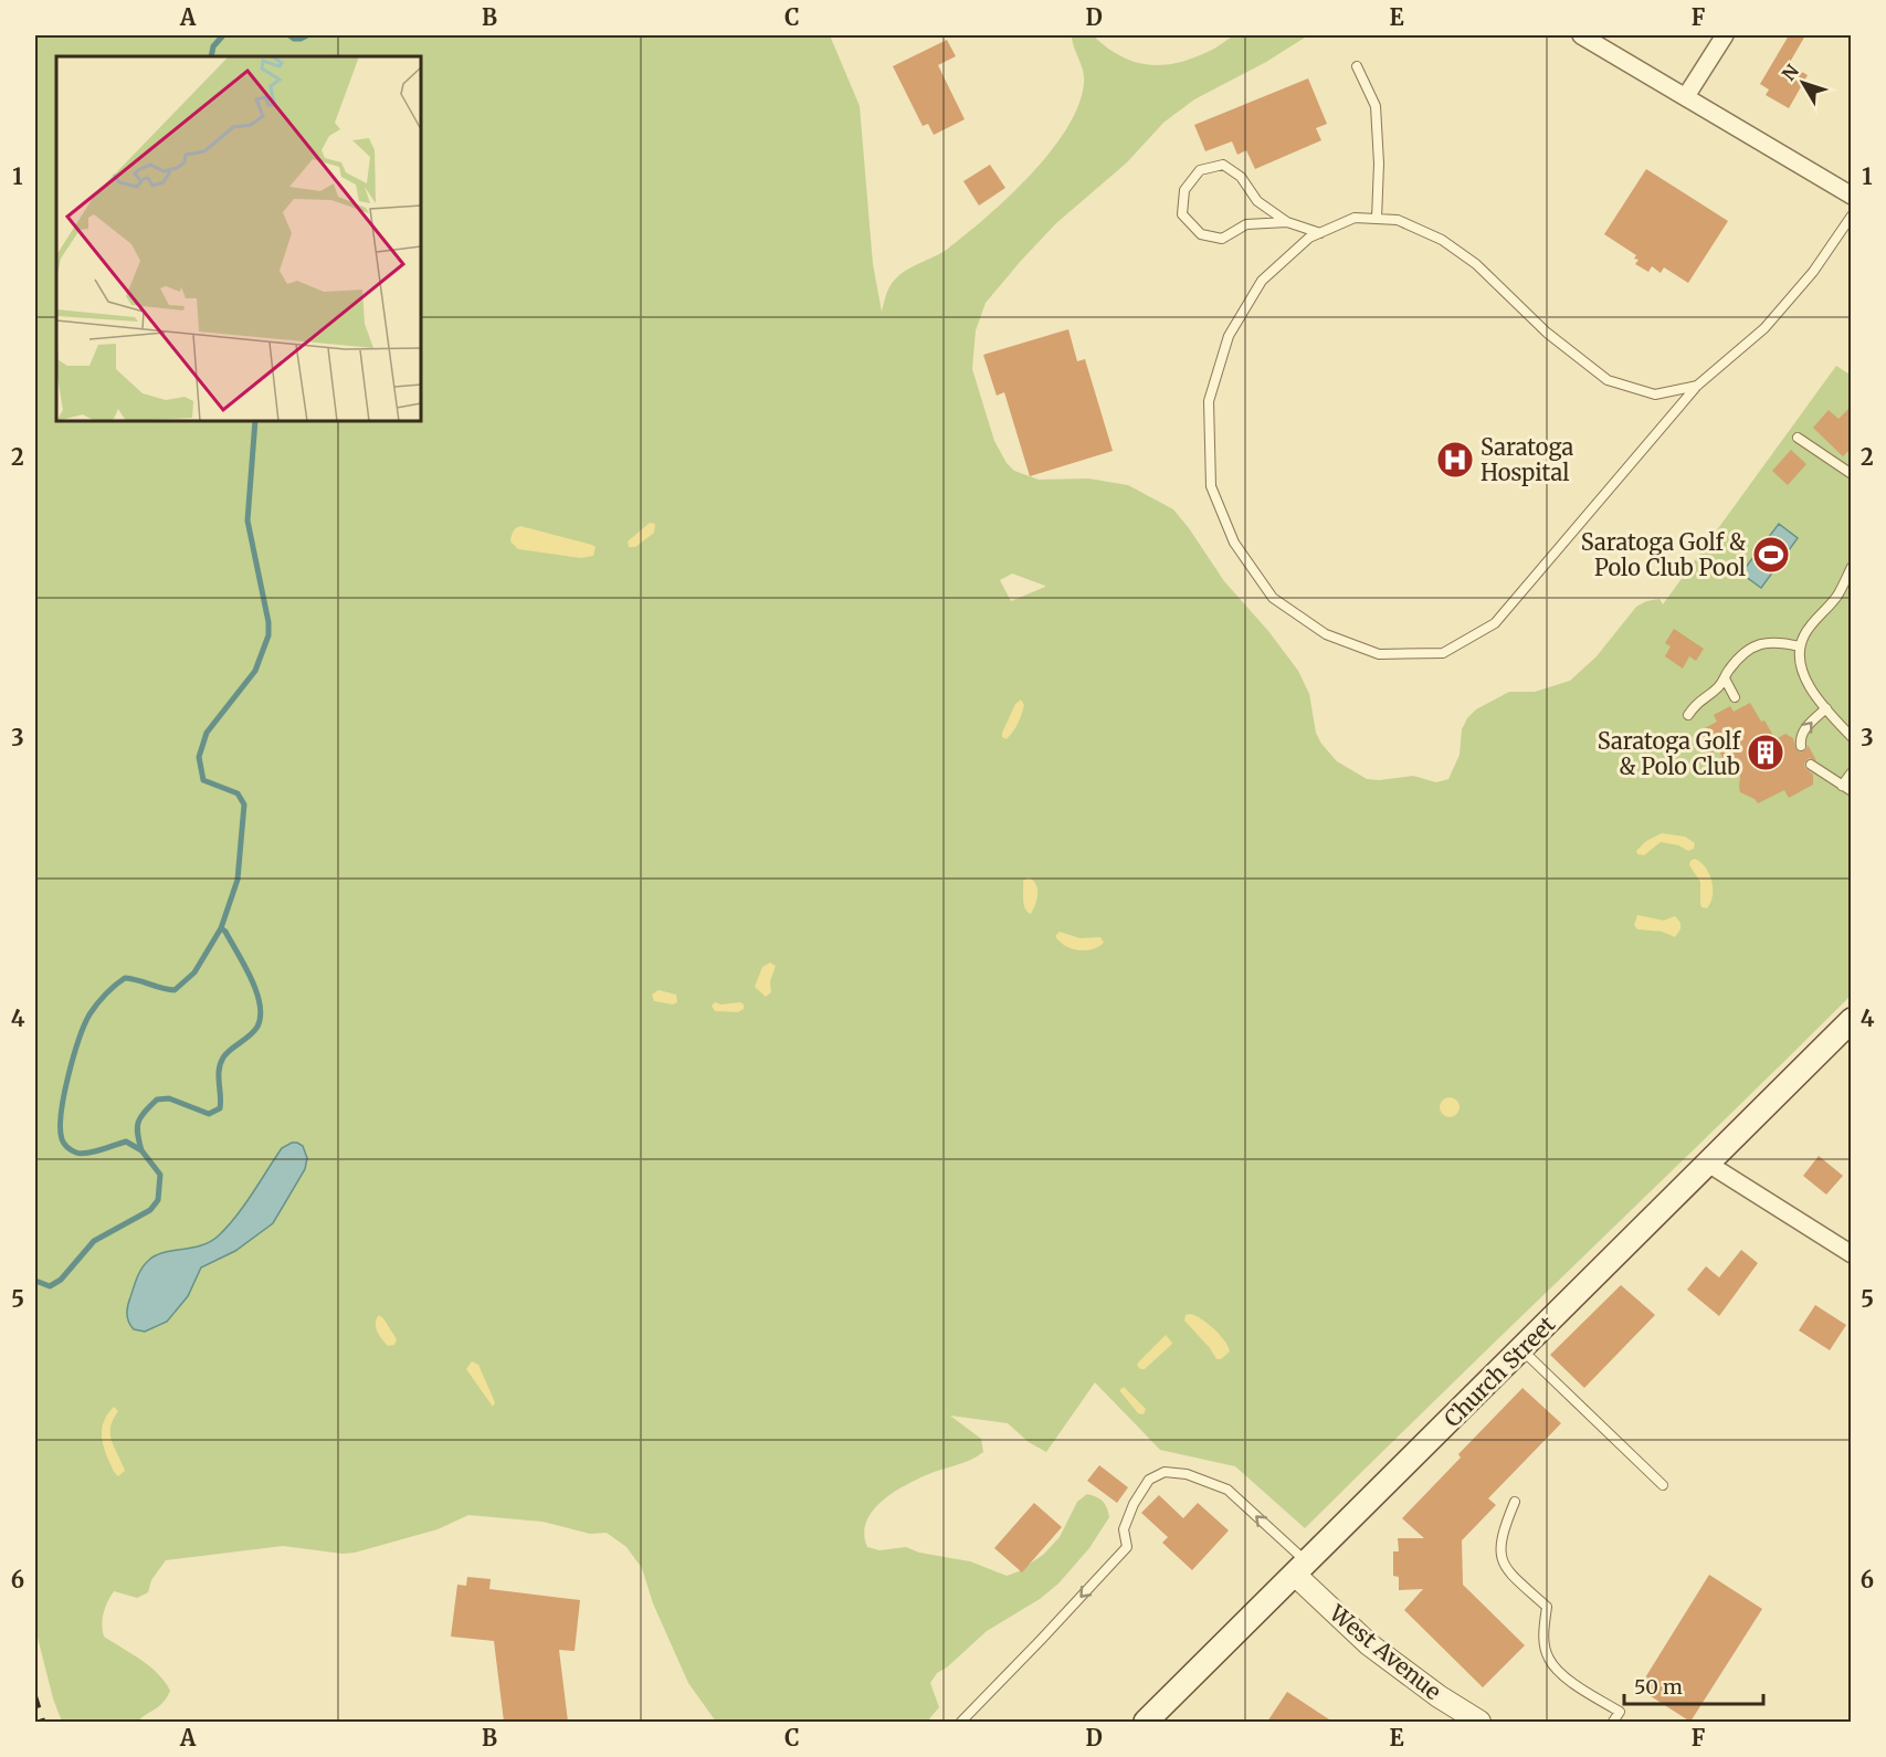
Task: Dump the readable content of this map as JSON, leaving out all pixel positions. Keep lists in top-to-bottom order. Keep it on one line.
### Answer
{"streets":{"main road":["Church Street"],"street":["West Avenue"]},"crossings":[["Church Street","West Avenue"]],"places":{"hospital":["Saratoga Hospital"],"sports":["Saratoga Golf & Polo Club Pool"],"building":["Saratoga Golf & Polo Club"]},"scale_bar":"50 m","north":"top left","grid":{"columns":["A","B","C","D","E","F"],"rows":["1","2","3","4","5","6"]}}
